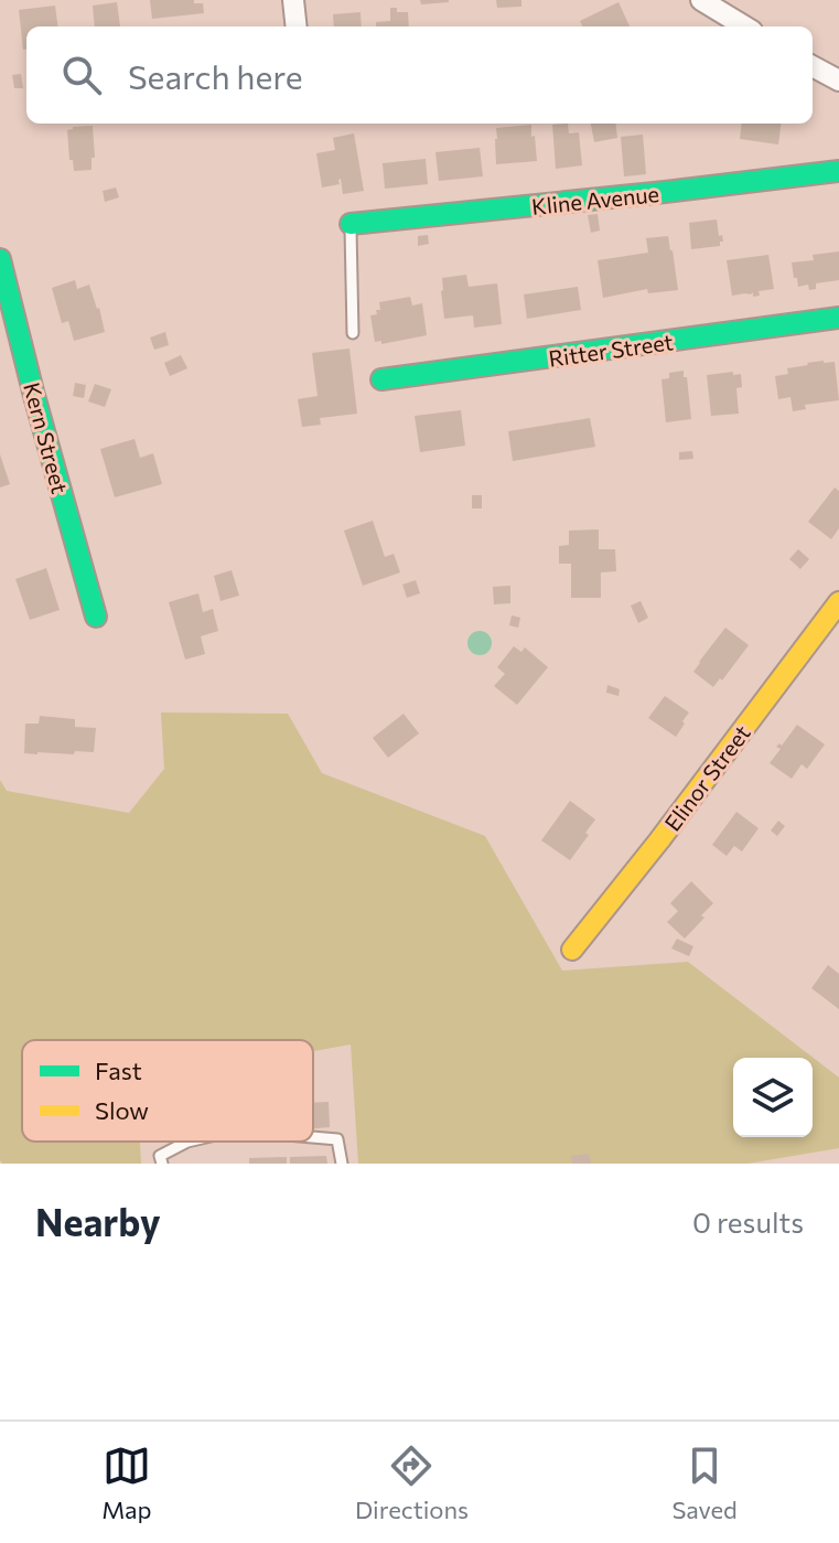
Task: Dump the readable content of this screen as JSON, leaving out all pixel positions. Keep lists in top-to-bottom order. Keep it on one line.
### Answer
{"streets":{"street":["Kline Avenue","Ritter Street","Kern Street","Elinor Street"]},"legend":["Fast","Slow"],"page":{"search":"Search here","heading":["Nearby","0 results"],"nav":["Map","Directions","Saved"]}}
